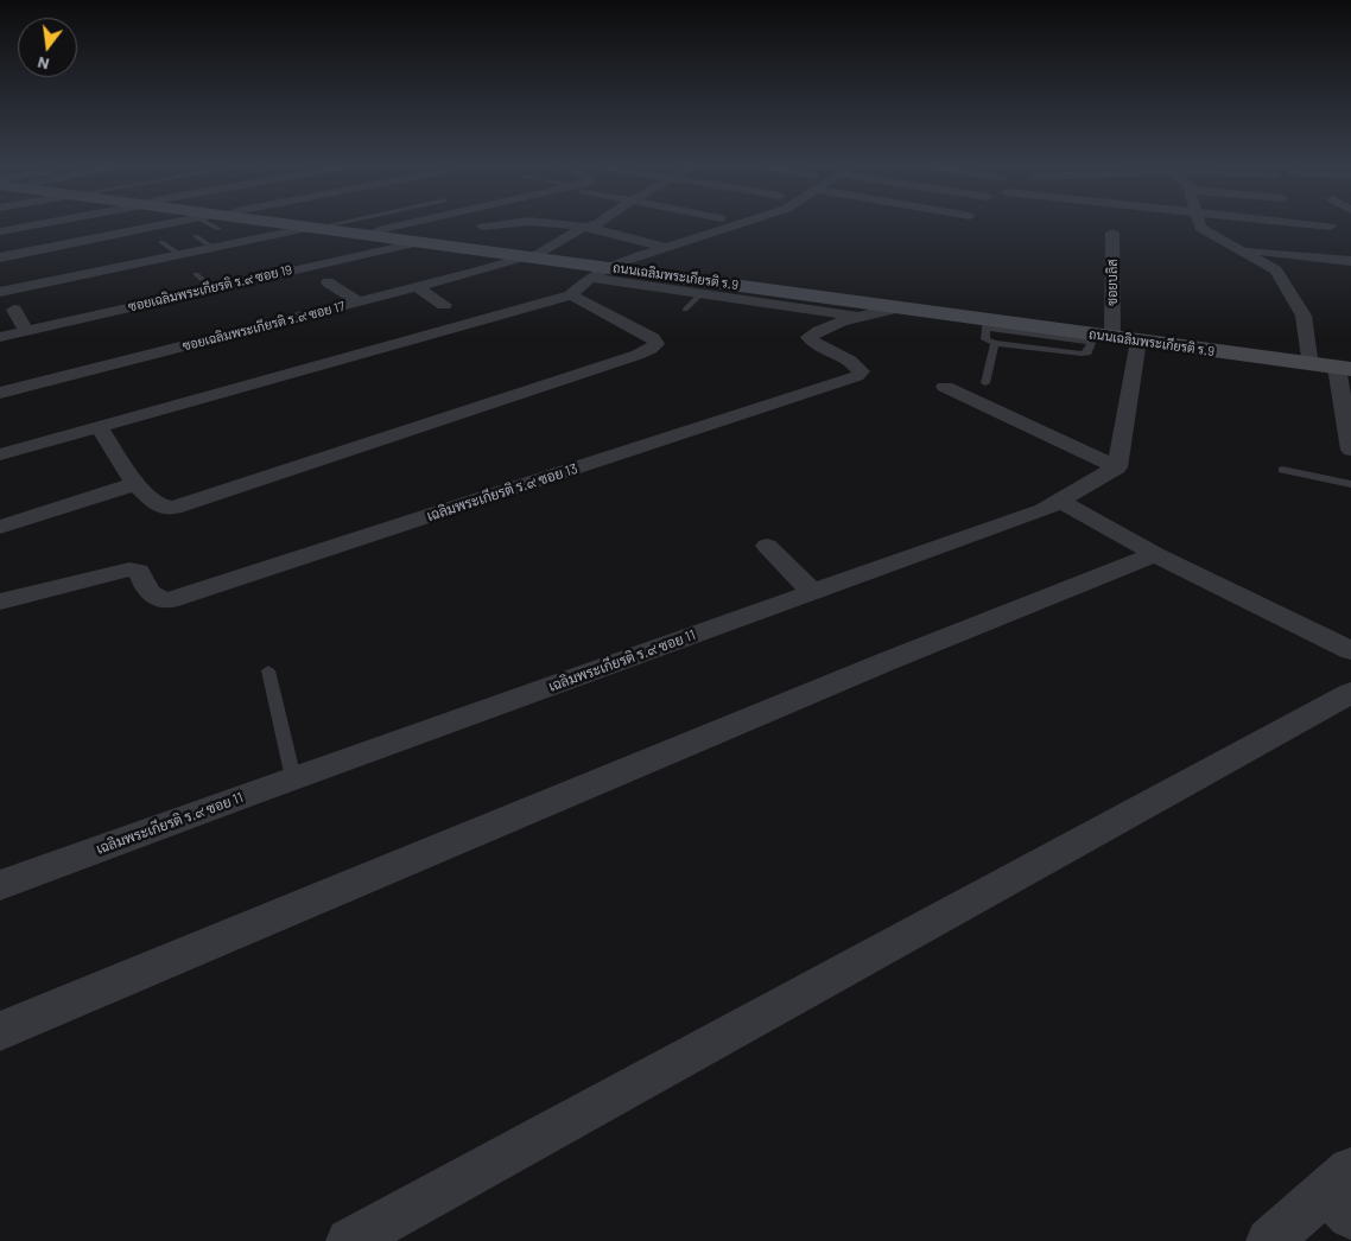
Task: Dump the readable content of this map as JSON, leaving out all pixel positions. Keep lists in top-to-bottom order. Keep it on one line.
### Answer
{"streets":{"main road":["ถนนเฉลิมพระเกียรติ ร.9"],"street":["ซอยบลิส","ซอยเฉลิมพระเกียรติ ร.๙ ซอย 19","ซอยเฉลิมพระเกียรติ ร.๙ ซอย 17","เฉลิมพระเกียรติ ร.๙ ซอย 13","เฉลิมพระเกียรติ ร.๙ ซอย 11"]},"crossings":[["ถนนเฉลิมพระเกียรติ ร.9","ซอยบลิส"],["ถนนเฉลิมพระเกียรติ ร.9","ซอยเฉลิมพระเกียรติ ร.๙ ซอย 19"],["ถนนเฉลิมพระเกียรติ ร.9","ซอยเฉลิมพระเกียรติ ร.๙ ซอย 17"],["ถนนเฉลิมพระเกียรติ ร.9","เฉลิมพระเกียรติ ร.๙ ซอย 13"]],"north":"bottom"}
